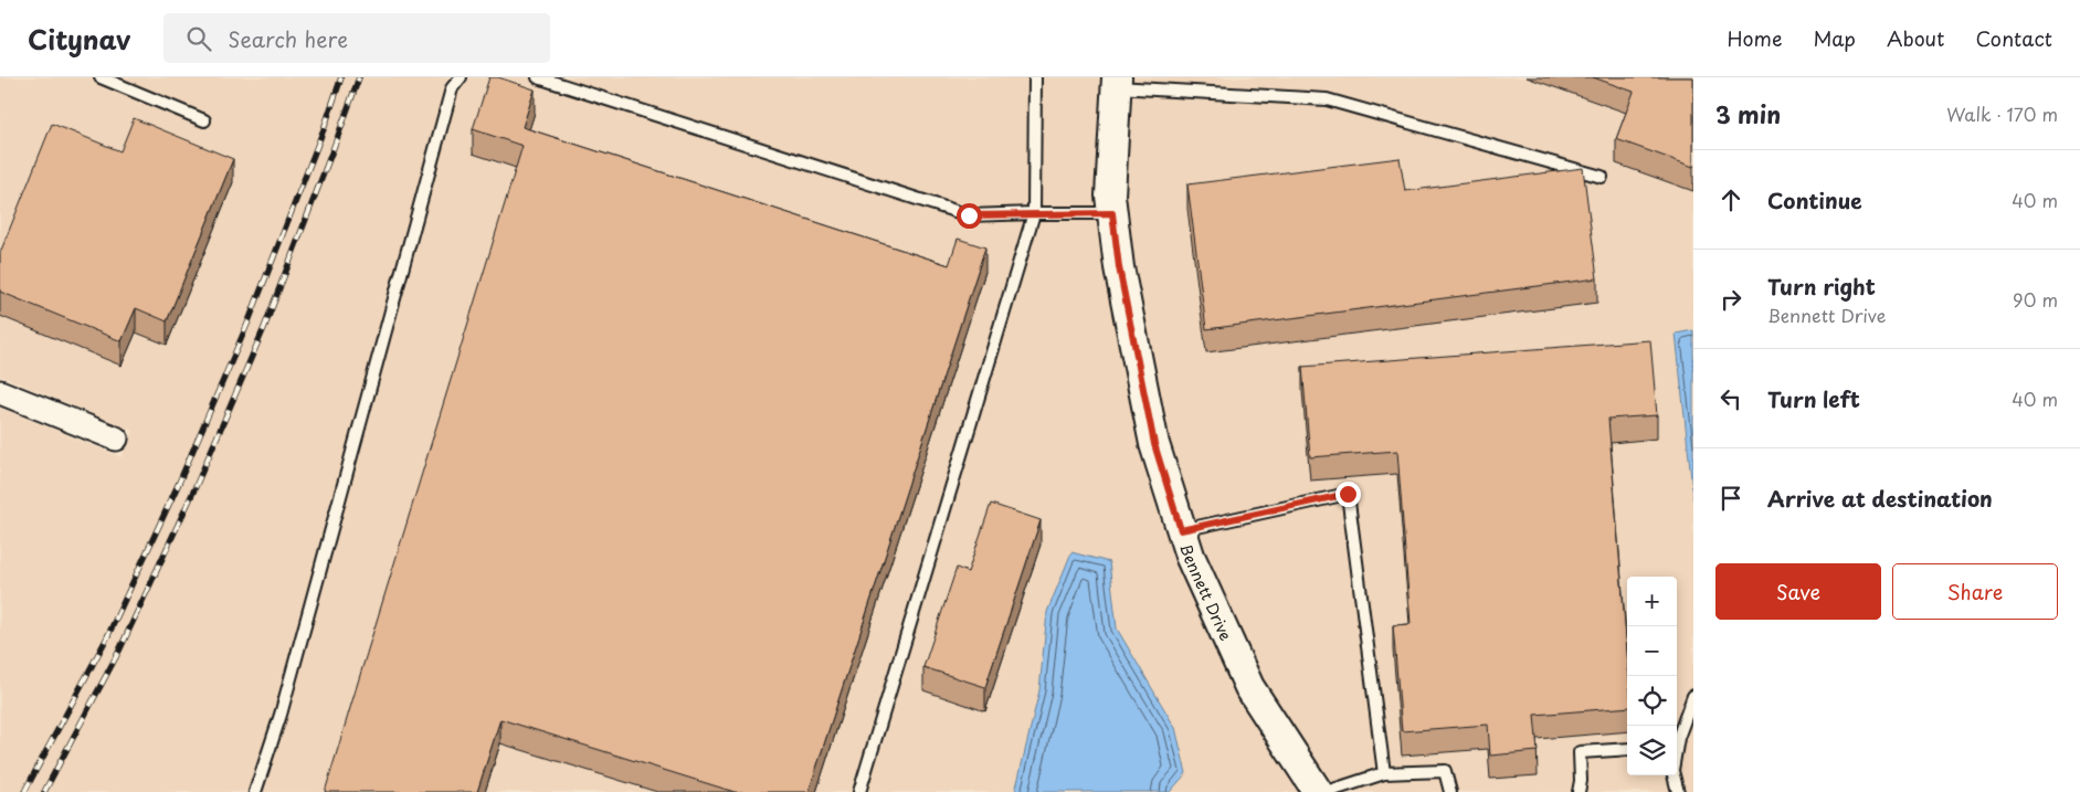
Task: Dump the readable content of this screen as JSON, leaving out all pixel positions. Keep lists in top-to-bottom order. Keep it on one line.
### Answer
{"streets":{"street":["Bennett Drive"]},"page":{"header":"Citynav","search":"Search here","nav":["Home","Map","About","Contact"],"heading":["3 min","Walk · 170 m"],"list":[["Continue","40 m"],["Turn right","Bennett Drive","90 m"],["Turn left","40 m"],"Arrive at destination"],"buttons":["Save","Share"],"map_buttons":["+","−"]}}
